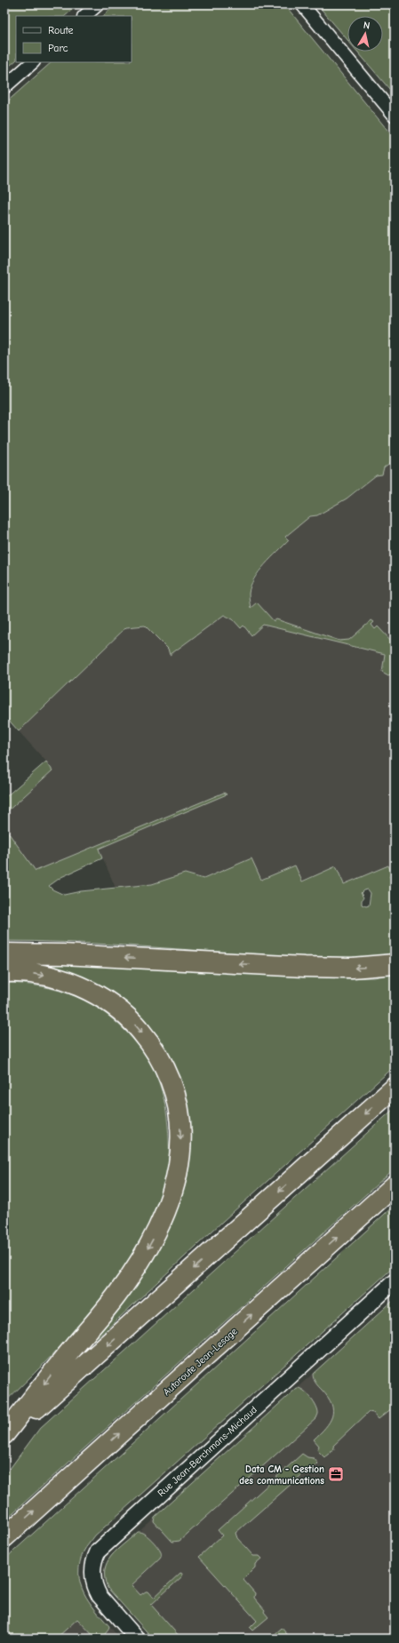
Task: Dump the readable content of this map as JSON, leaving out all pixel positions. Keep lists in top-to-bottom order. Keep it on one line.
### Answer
{"streets":{"highway":["Autoroute Jean-Lesage"],"street":["Rue Jean-Berchmans-Michaud"]},"places":{"office":["Data CM - Gestion des communications"]},"legend":["Route","Parc"],"north":"top"}
